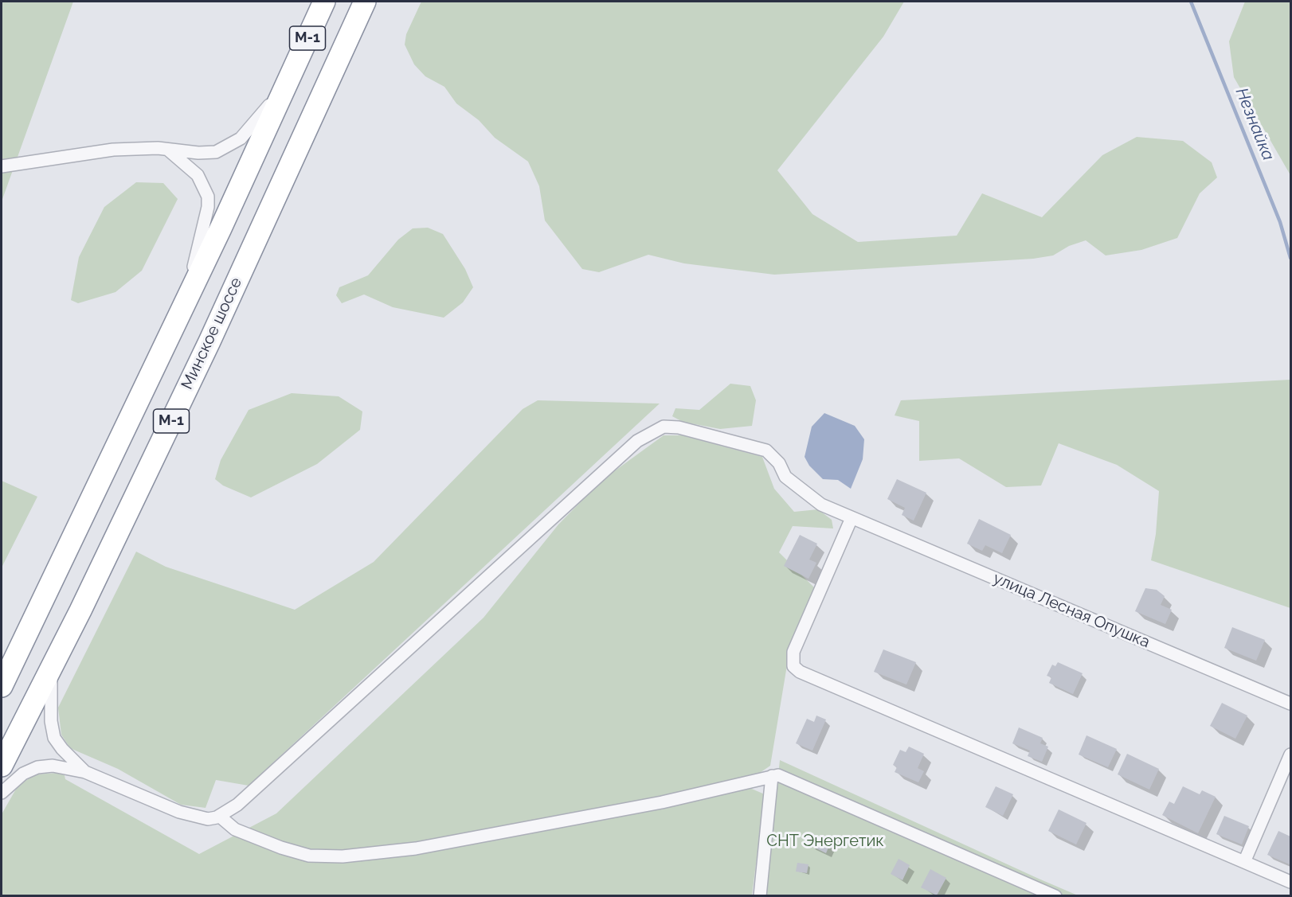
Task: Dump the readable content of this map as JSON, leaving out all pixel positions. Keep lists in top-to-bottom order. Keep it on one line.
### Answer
{"streets":{"highway":["М-1","Минское шоссе"],"street":["улица Лесная Опушка"]},"water":["Незнайка"],"parks":["СНТ Энергетик"]}
